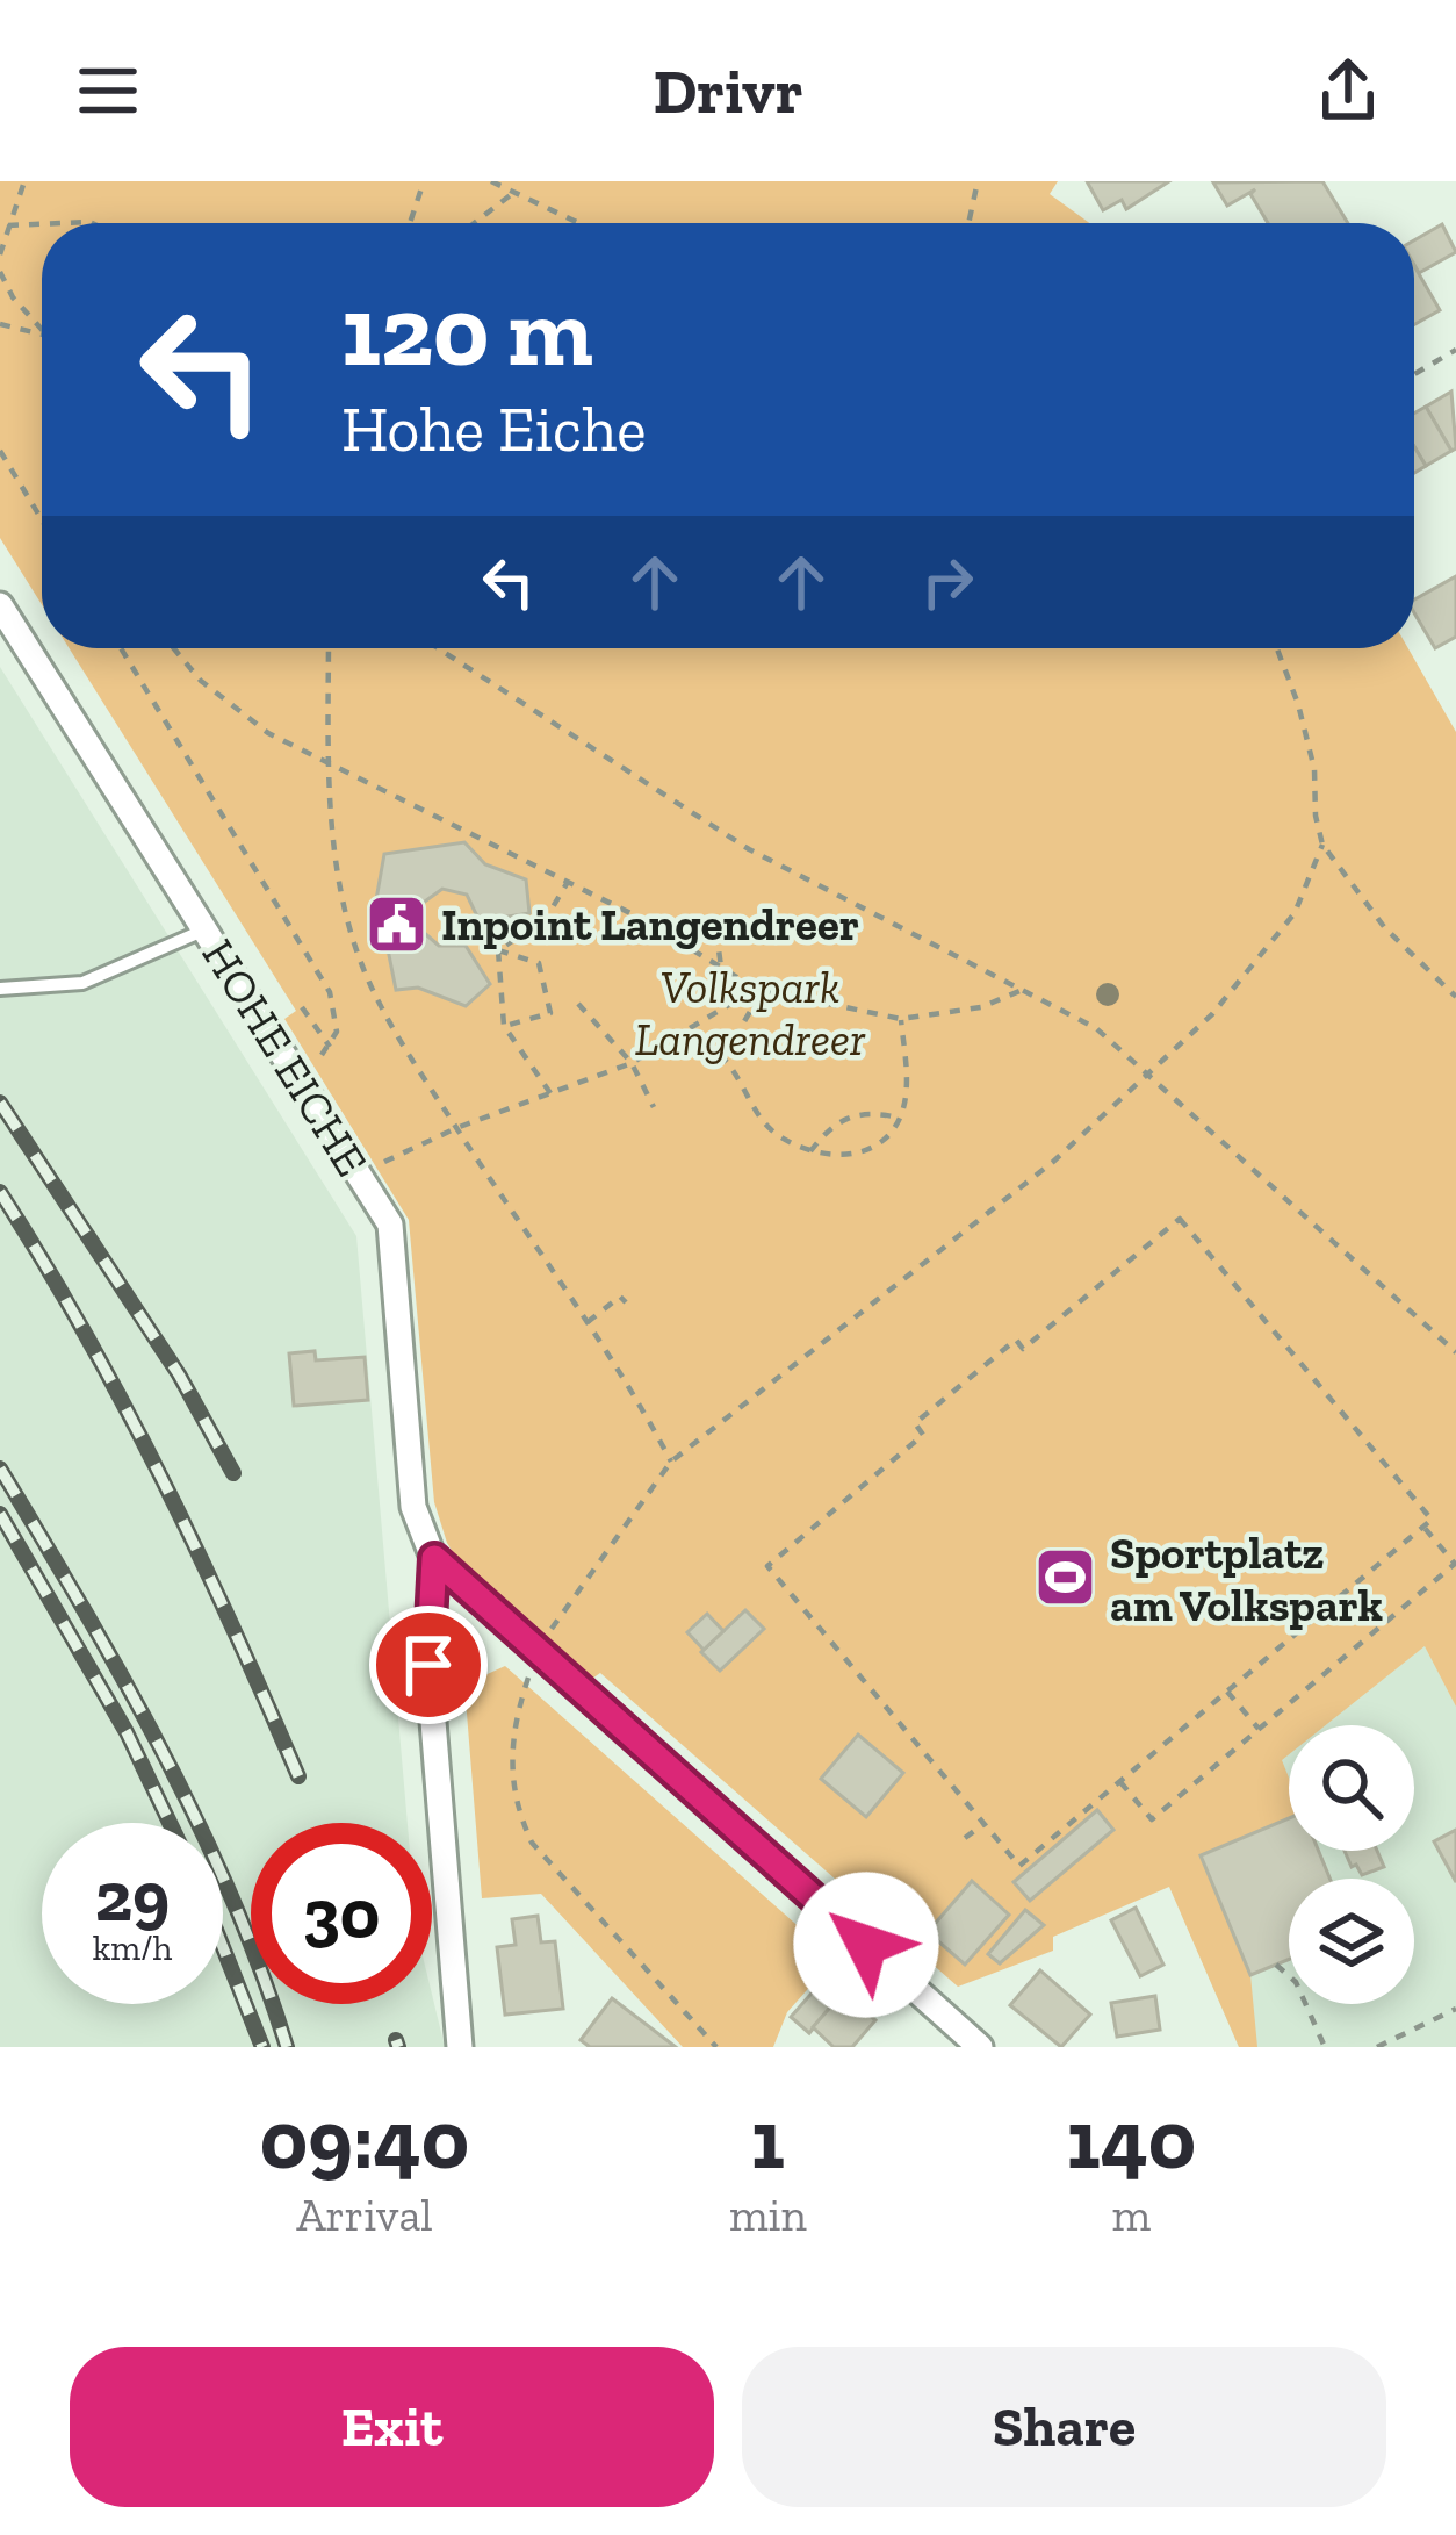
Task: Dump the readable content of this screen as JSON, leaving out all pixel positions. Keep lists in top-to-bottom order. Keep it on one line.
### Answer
{"streets":{"street":["HOHE EICHE"]},"parks":["Volkspark Langendreer"],"places":{"public building":["Inpoint Langendreer"],"sports":["Sportplatz am Volkspark"]},"page":{"header":"Drivr","turn":["120 m","Hohe Eiche"],"speed":"29 km/h","limit":"30","eta":["09:40","Arrival","1","min","140","m"],"buttons":["Exit","Share"]}}
